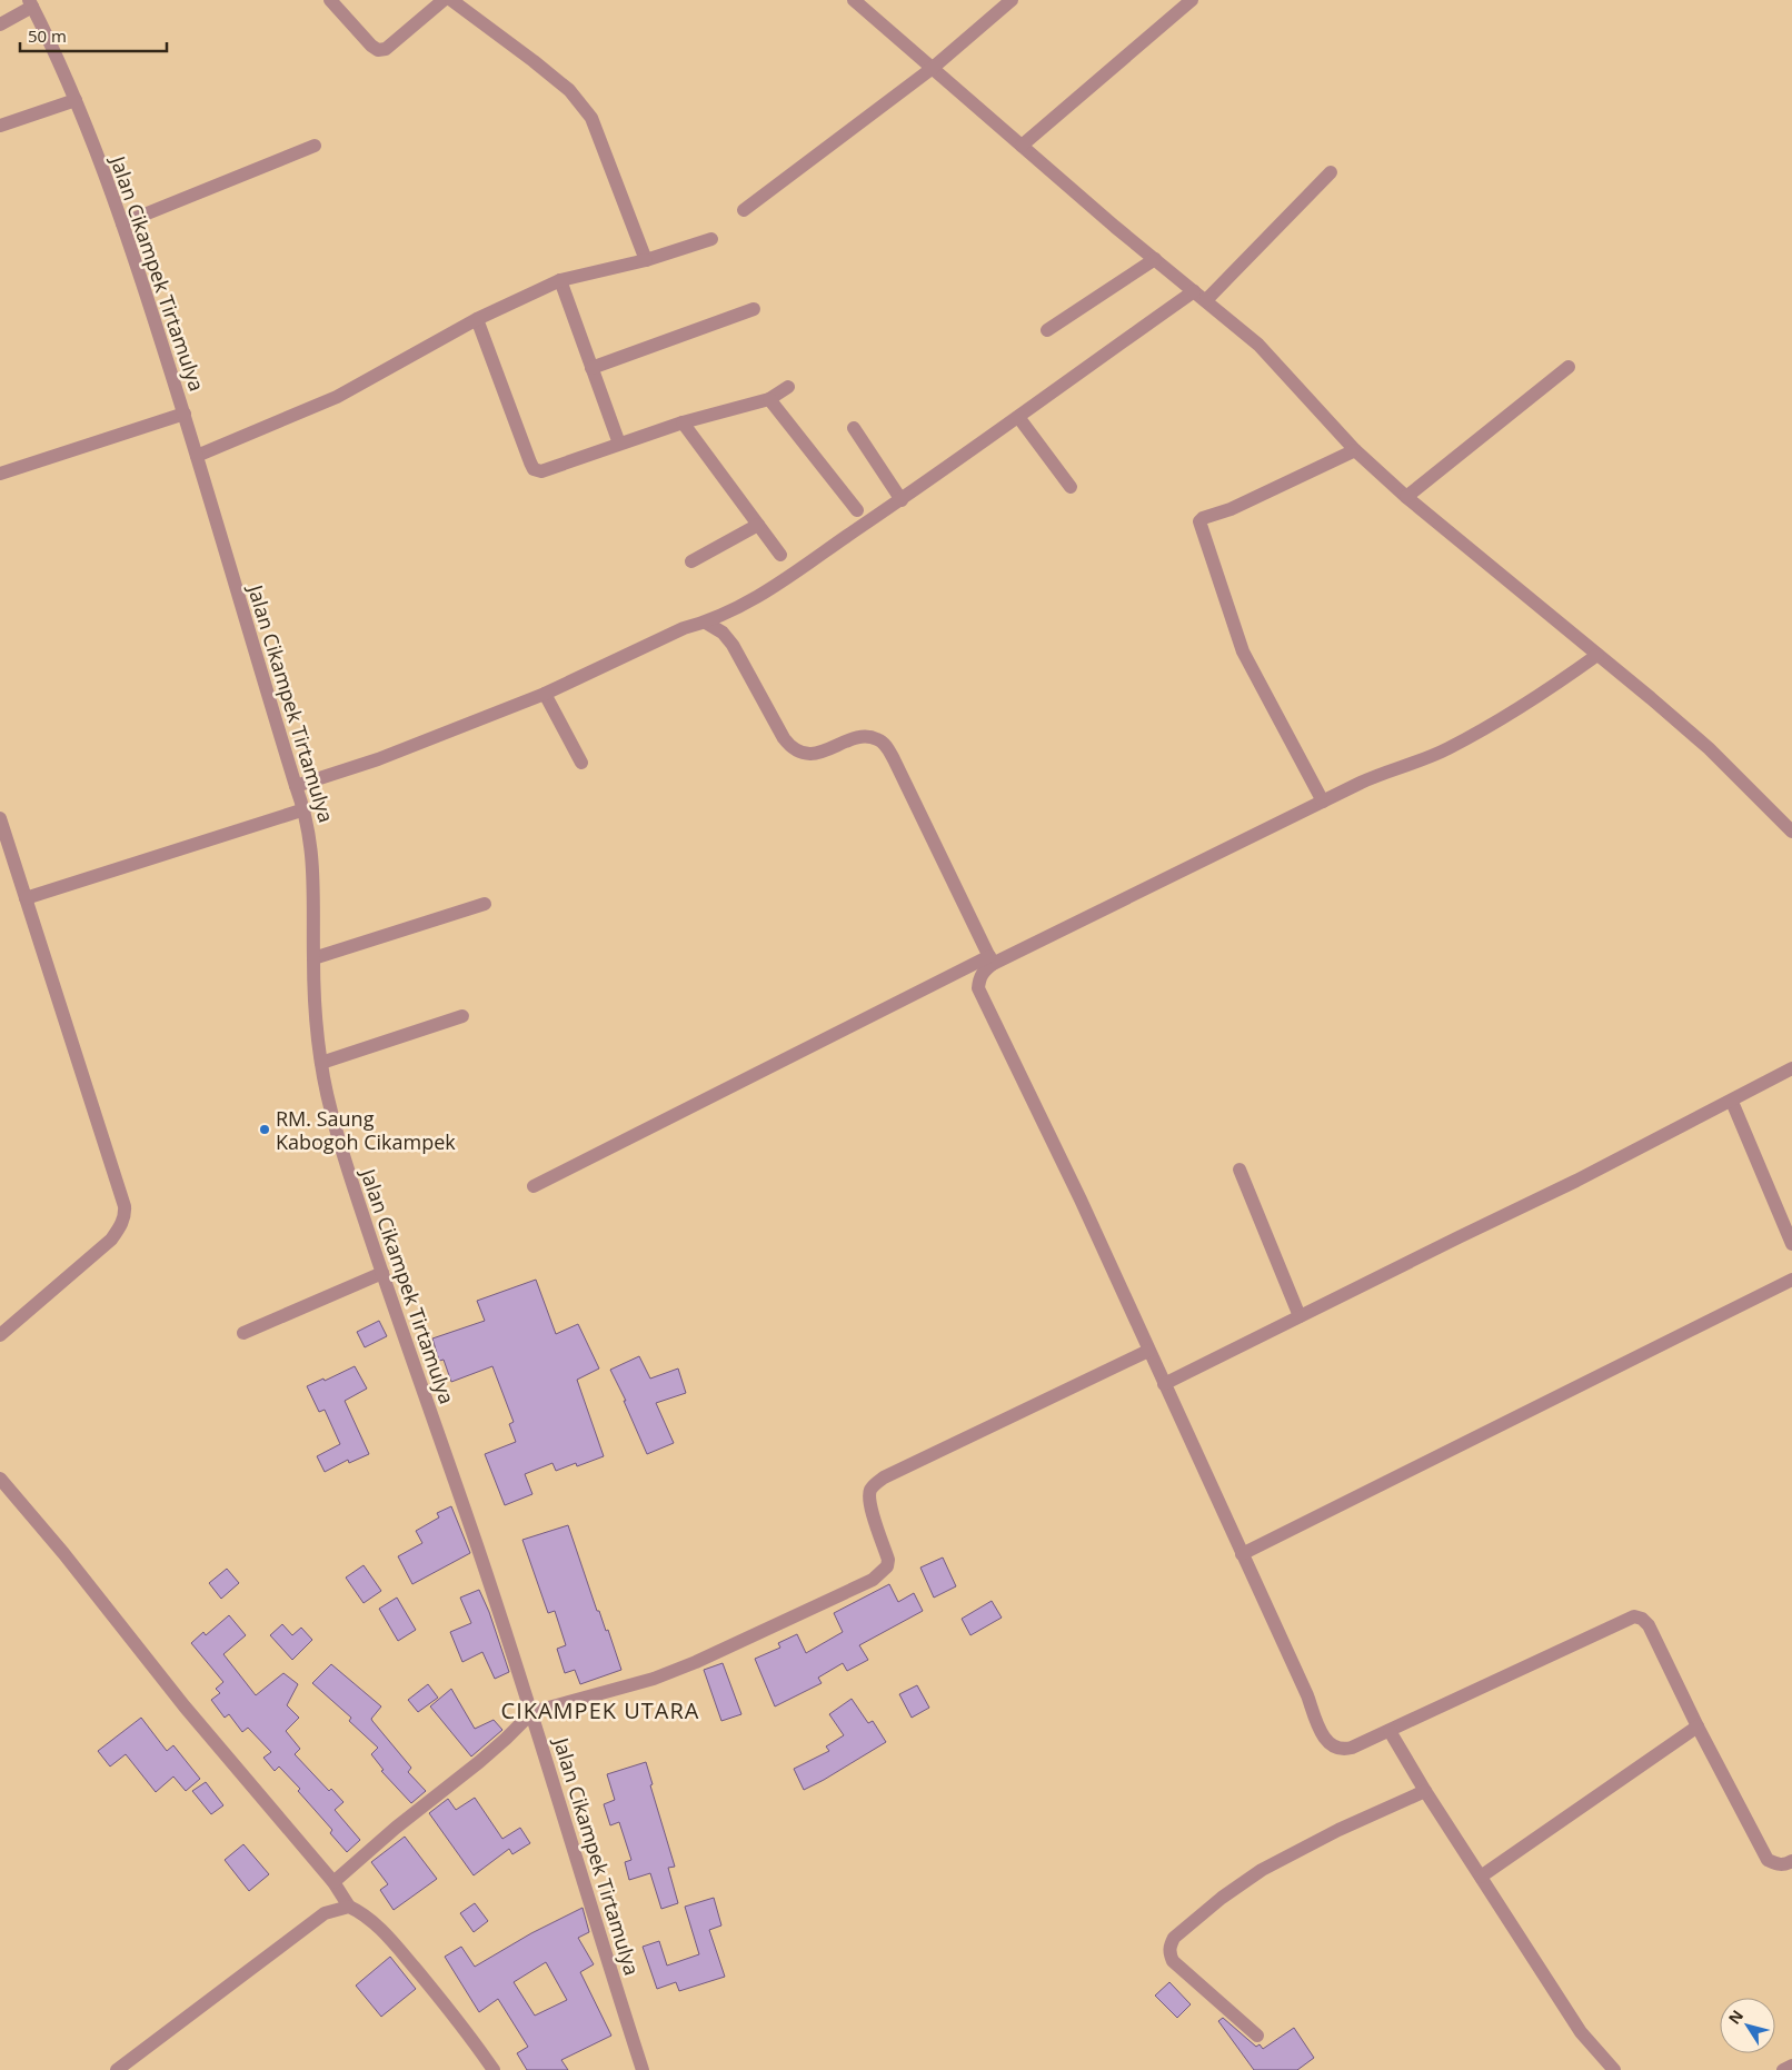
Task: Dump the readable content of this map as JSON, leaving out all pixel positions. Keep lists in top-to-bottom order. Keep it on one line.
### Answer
{"streets":{"street":["Jalan Cikampek Tirtamulya"]},"districts":["CIKAMPEK UTARA"],"places":["RM. Saung Kabogoh Cikampek"],"scale_bar":"50 m","north":"top left"}
